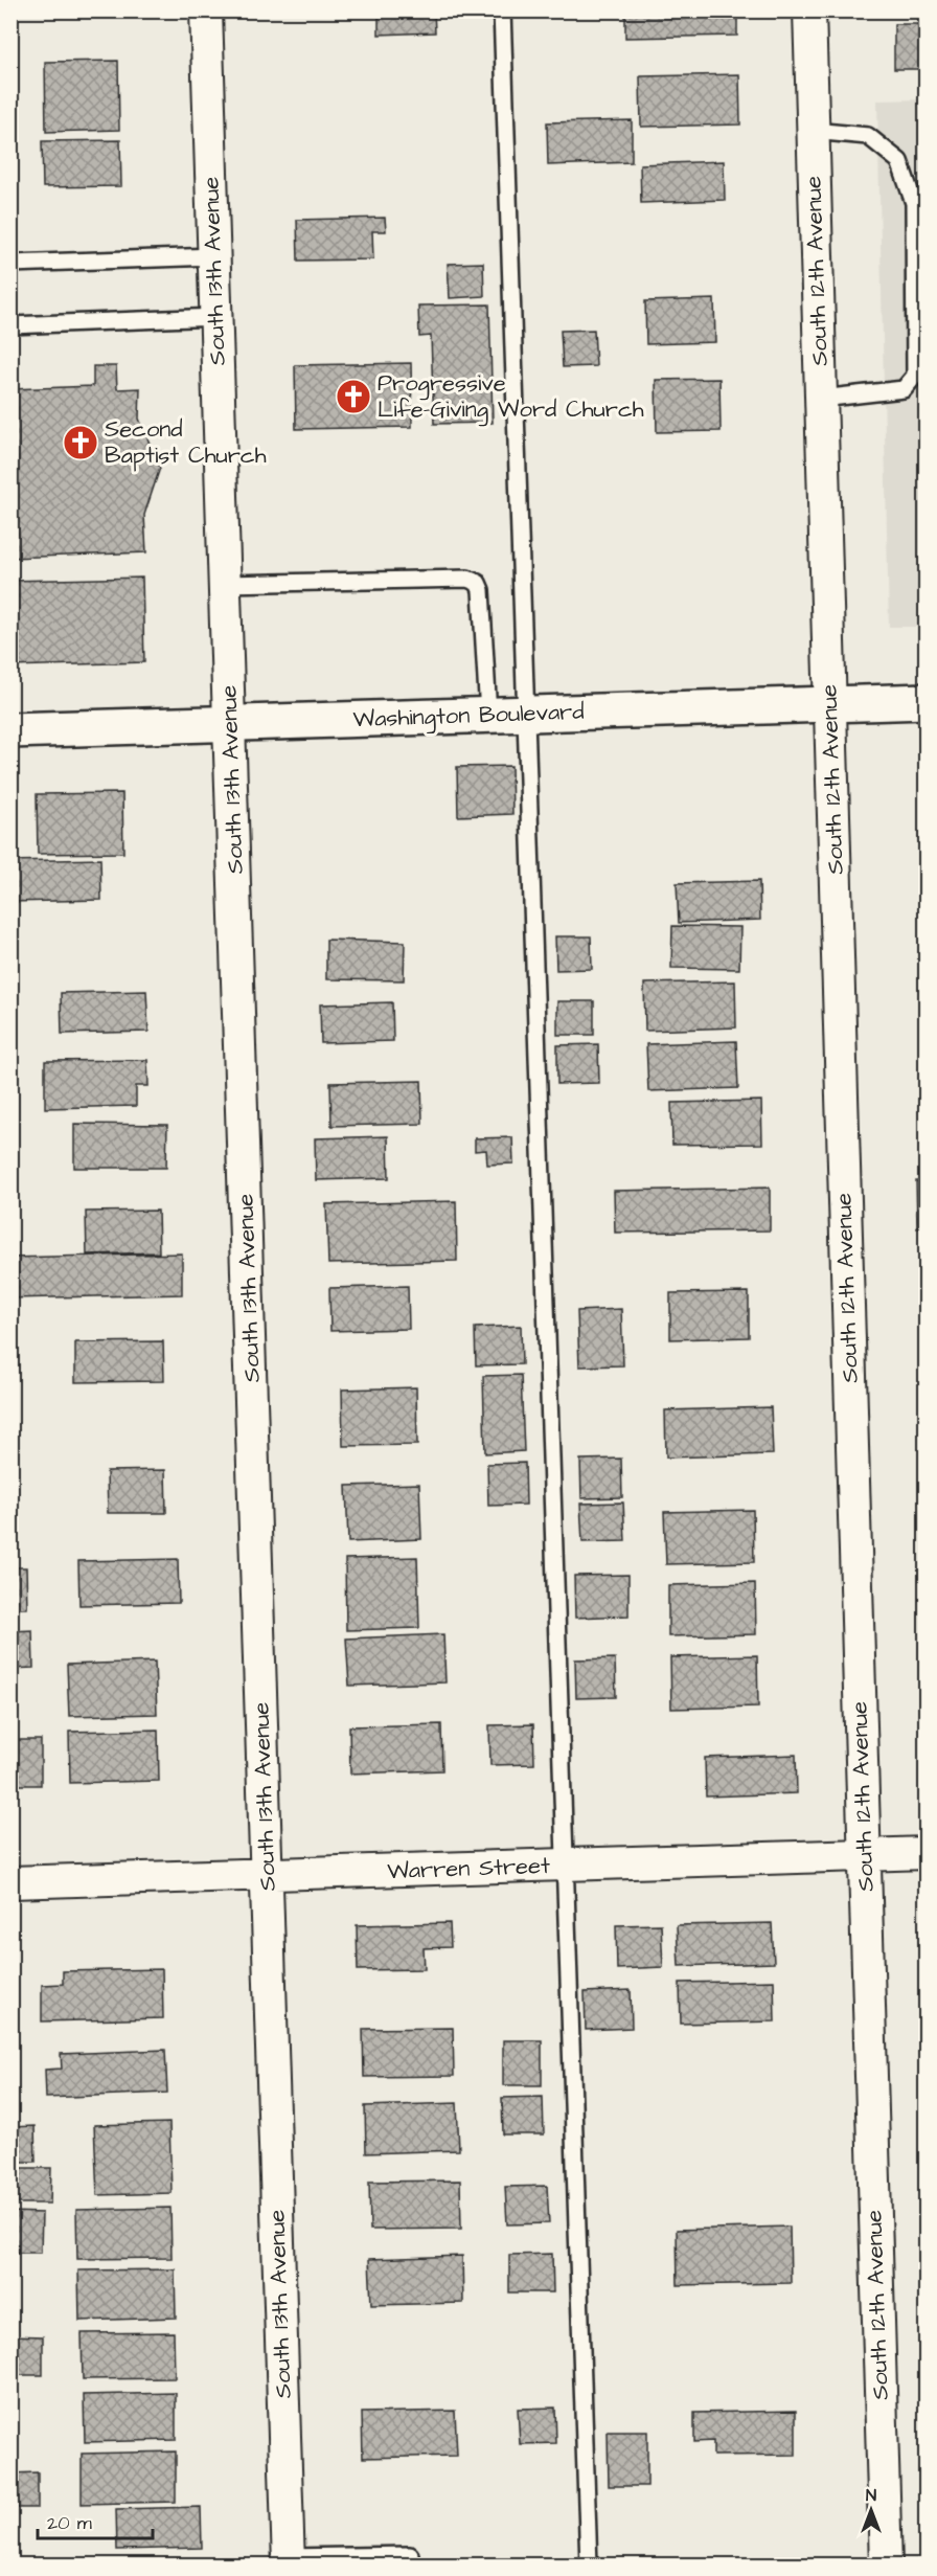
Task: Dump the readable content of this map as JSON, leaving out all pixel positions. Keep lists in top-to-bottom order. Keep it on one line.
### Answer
{"streets":{"street":["South 13th Avenue","South 12th Avenue","Washington Boulevard","Warren Street"]},"crossings":[["South 13th Avenue","Washington Boulevard"],["South 13th Avenue","Warren Street"],["South 12th Avenue","Washington Boulevard"],["South 12th Avenue","Warren Street"]],"places":{"church":["Progressive Life-Giving Word Church","Second Baptist Church"]},"scale_bar":"20 m","north":"top"}
